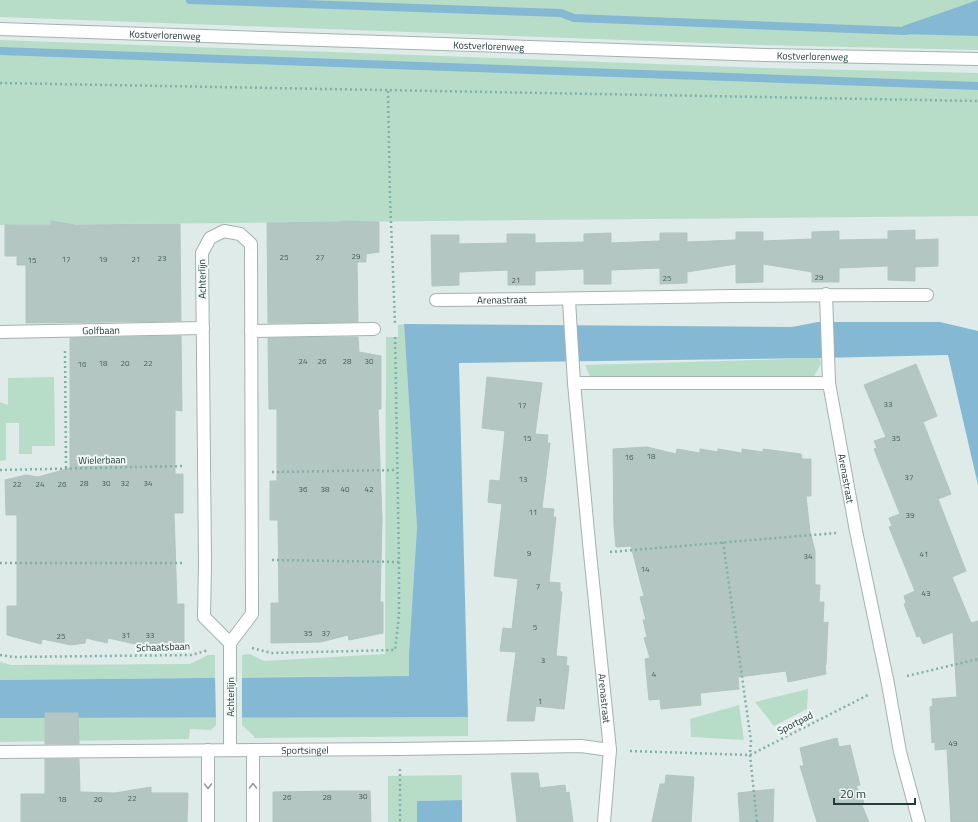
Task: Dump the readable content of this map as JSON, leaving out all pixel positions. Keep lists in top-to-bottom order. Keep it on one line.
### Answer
{"streets":{"street":["Kostverlorenweg","Achterlijn","Arenastraat","Golfbaan","Sportsingel"],"path":["Wielerbaan","Schaatsbaan","Sportpad"]},"crossings":[["Achterlijn","Golfbaan"],["Achterlijn","Wielerbaan"],["Achterlijn","Schaatsbaan"],["Achterlijn","Sportsingel"],["Arenastraat","Sportpad"],["Arenastraat","Sportsingel"],["Sportpad","Sportsingel"]],"house_numbers":["29","25","27","23","17","19","21","15","29","25","21","24","26","28","30","18","20","22","16","33","17","15","35","18","16","37","13","28","30","32","34","22","24","26","36","38","40","42","11","39","9","41","34","14","7","43","5","35","37","31","33","25","3","4","1","49","30","26","28","22","18","20"],"scale_bar":"20 m"}
